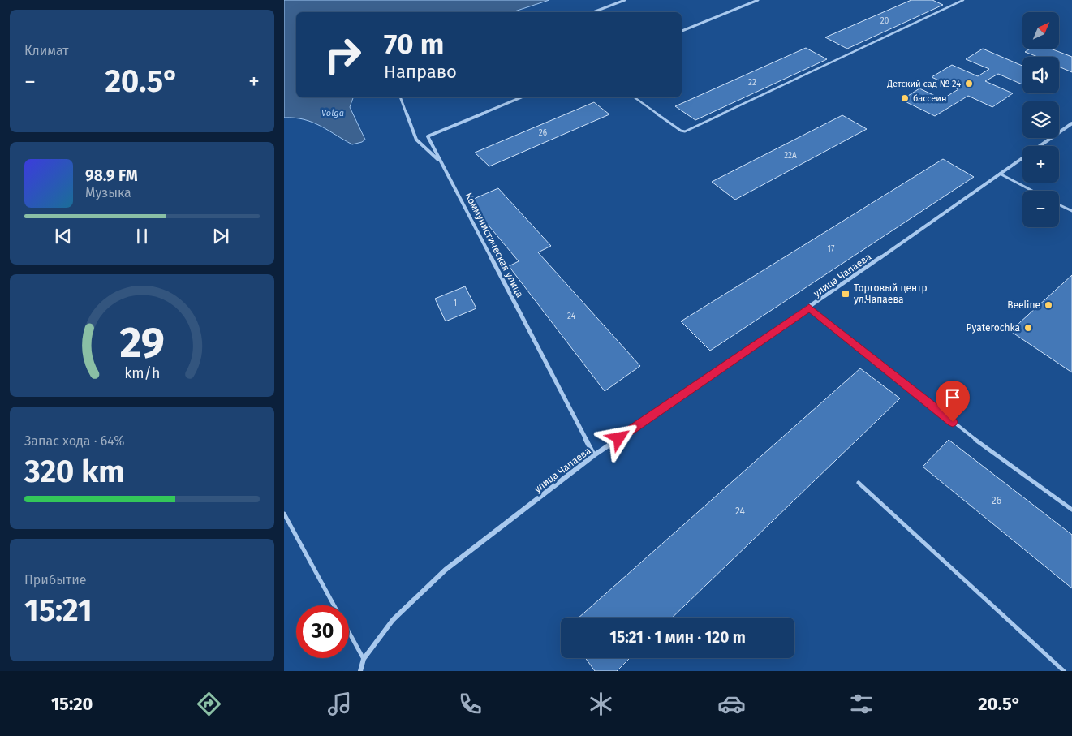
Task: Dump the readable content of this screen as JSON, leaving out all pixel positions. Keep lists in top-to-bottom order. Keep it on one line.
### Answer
{"streets":{"street":["Коммунистическая улица","улица Чапаева"]},"crossings":[["Коммунистическая улица","улица Чапаева"]],"water":["Volga"],"places":{"other":["Детский сад № 24","бассеин","Beeline","Pyaterochka"],"transit":["Торговый центр ул.Чапаева"]},"house_numbers":["20","22","26","22А","17","1","24","26","24"],"north":"top right","page":{"tile":["Климат",["Запас хода · 64%","320 km"],["Прибытие","15:21"]],"map_buttons":["+","−"],"turn":["70 m","Направо"],"heat":["−","20.5°","+"],"song":["98.9 FM","Музыка"],"limit":"30","trip":"15:21 · 1 мин · 120 m","tabs":["15:20","20.5°"],"gauge":["29","km/h"]}}
